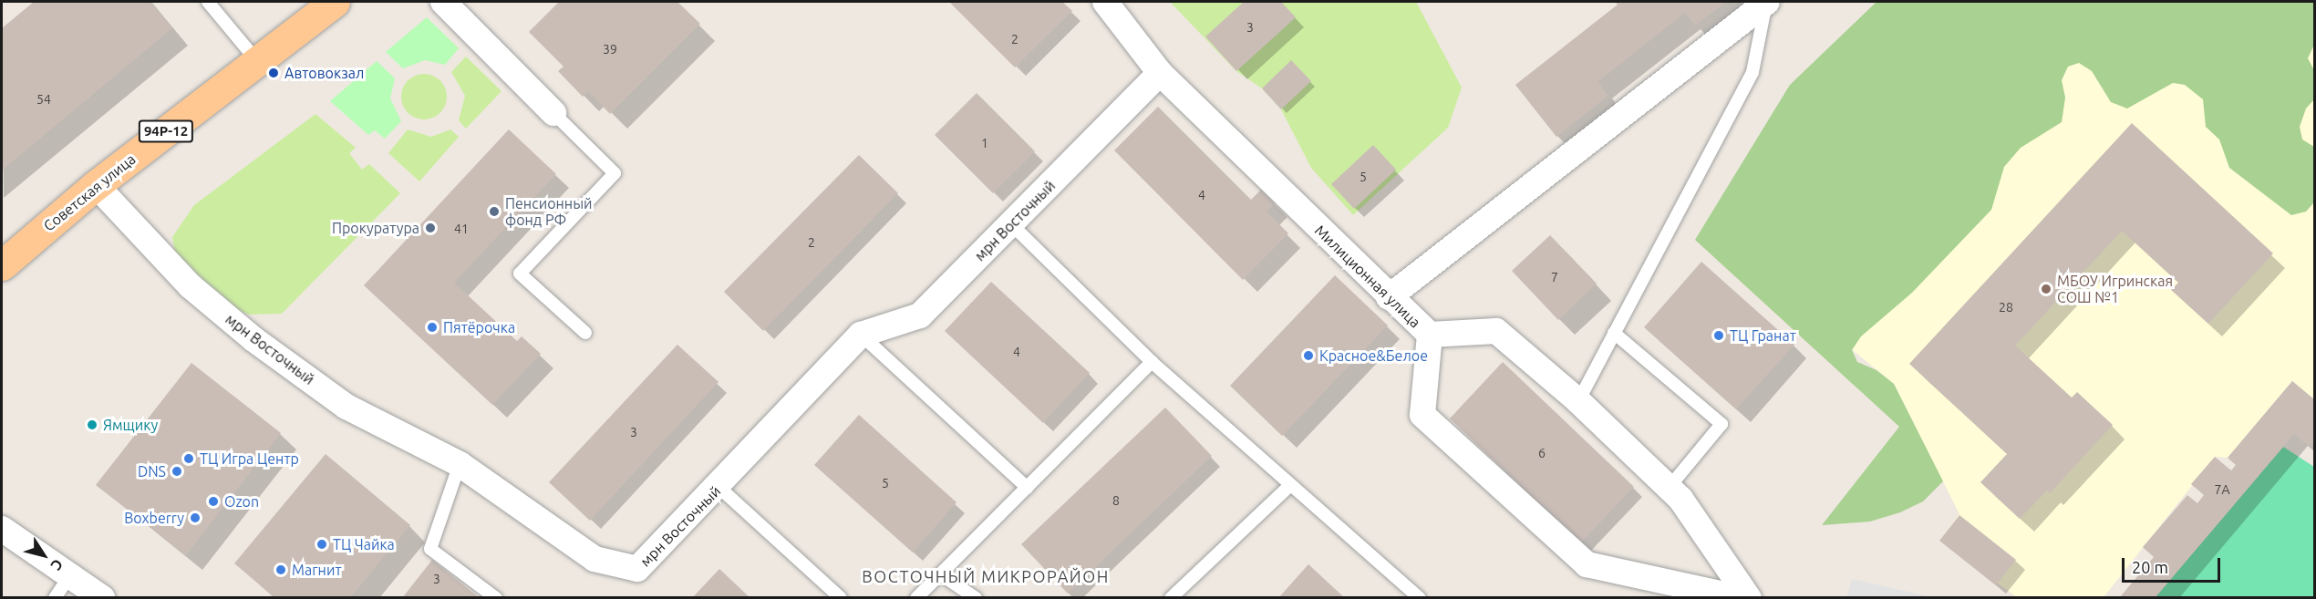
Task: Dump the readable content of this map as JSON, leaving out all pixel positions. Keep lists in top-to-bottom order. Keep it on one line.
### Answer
{"streets":{"main road":["94Р-12","Советская улица"],"street":["мрн Восточный","Милиционная улица"]},"crossings":[["Советская улица","мрн Восточный"],["мрн Восточный","Милиционная улица"]],"districts":["ВОСТОЧНЫЙ МИКРОРАЙОН"],"places":["Автовокзал","Пенсионный фонд РФ","Прокуратура","МБОУ Игринская СОШ №1","Пятёрочка","ТЦ Гранат","Красное&Белое","Ямщику","ТЦ Игра Центр","DNS","Ozon","Boxberry","ТЦ Чайка","Магнит"],"house_numbers":["3","2","39","54","1","5","4","41","2","7","28","4","3","6","5","7А","8","3"],"scale_bar":"20 m","north":"bottom right"}
